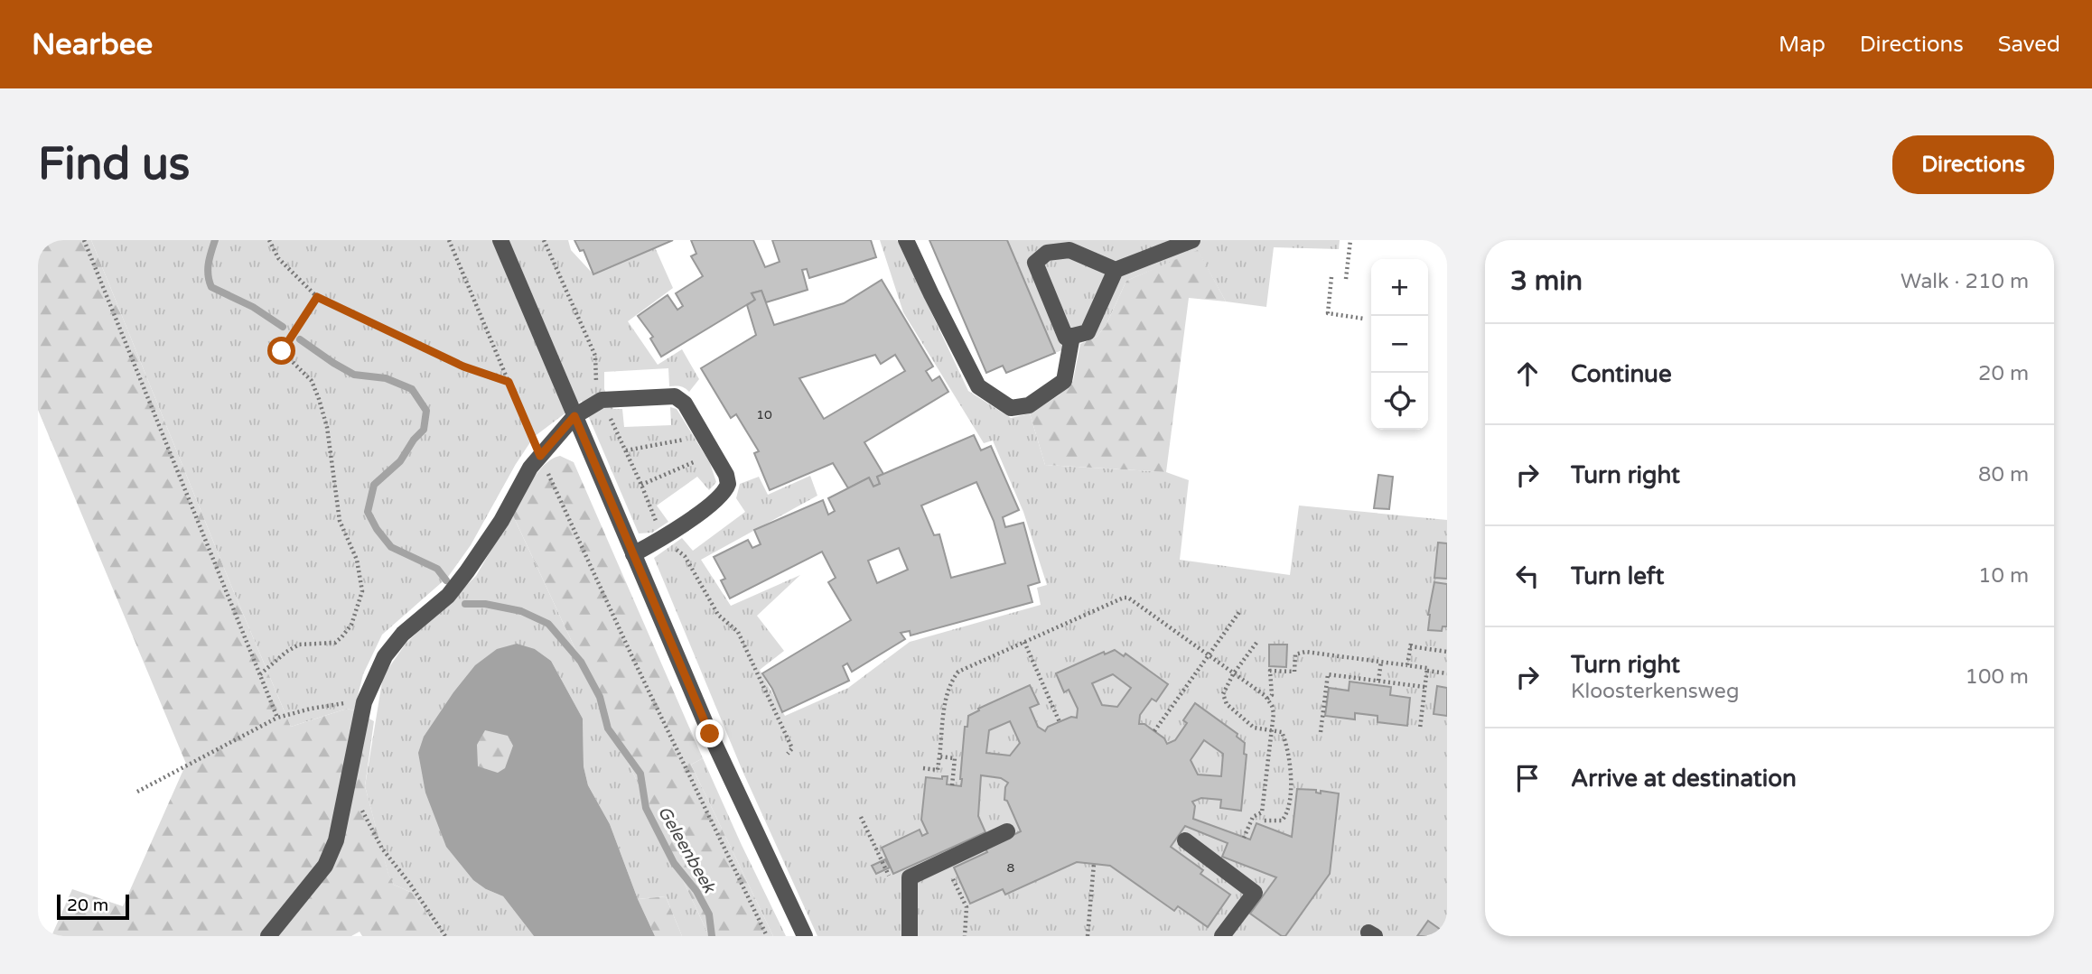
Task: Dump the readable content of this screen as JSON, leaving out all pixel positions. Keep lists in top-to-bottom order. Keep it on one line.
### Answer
{"water":["Geleenbeek"],"house_numbers":["10","8"],"scale_bar":"20 m","page":{"header":"Nearbee","nav":["Map","Directions","Saved"],"buttons":"Directions","title":"Find us","heading":["3 min","Walk · 210 m"],"map_buttons":["+","−"],"list":[["Continue","20 m"],["Turn right","80 m"],["Turn left","10 m"],["Turn right","Kloosterkensweg","100 m"],"Arrive at destination"],"scale":"20 m"}}
